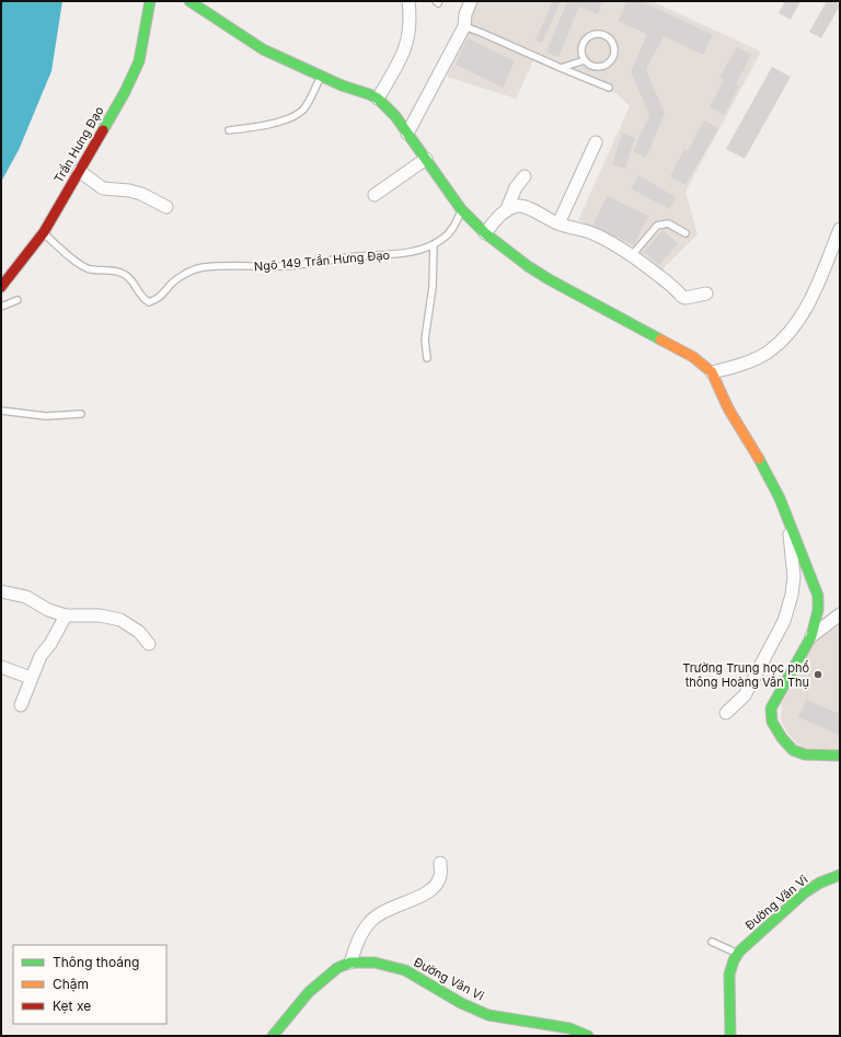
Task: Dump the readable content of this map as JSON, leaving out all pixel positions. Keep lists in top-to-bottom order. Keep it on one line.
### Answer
{"streets":{"street":["Trần Hưng Đạo","Đường Văn Vỉ"],"lane":["Ngõ 149 Trần Hưng Đạo"]},"crossings":[["Trần Hưng Đạo","Ngõ 149 Trần Hưng Đạo"]],"places":["Trường Trung học phổ thông Hoàng Văn Thụ"],"legend":["Thông thoáng","Chậm","Kẹt xe"]}
